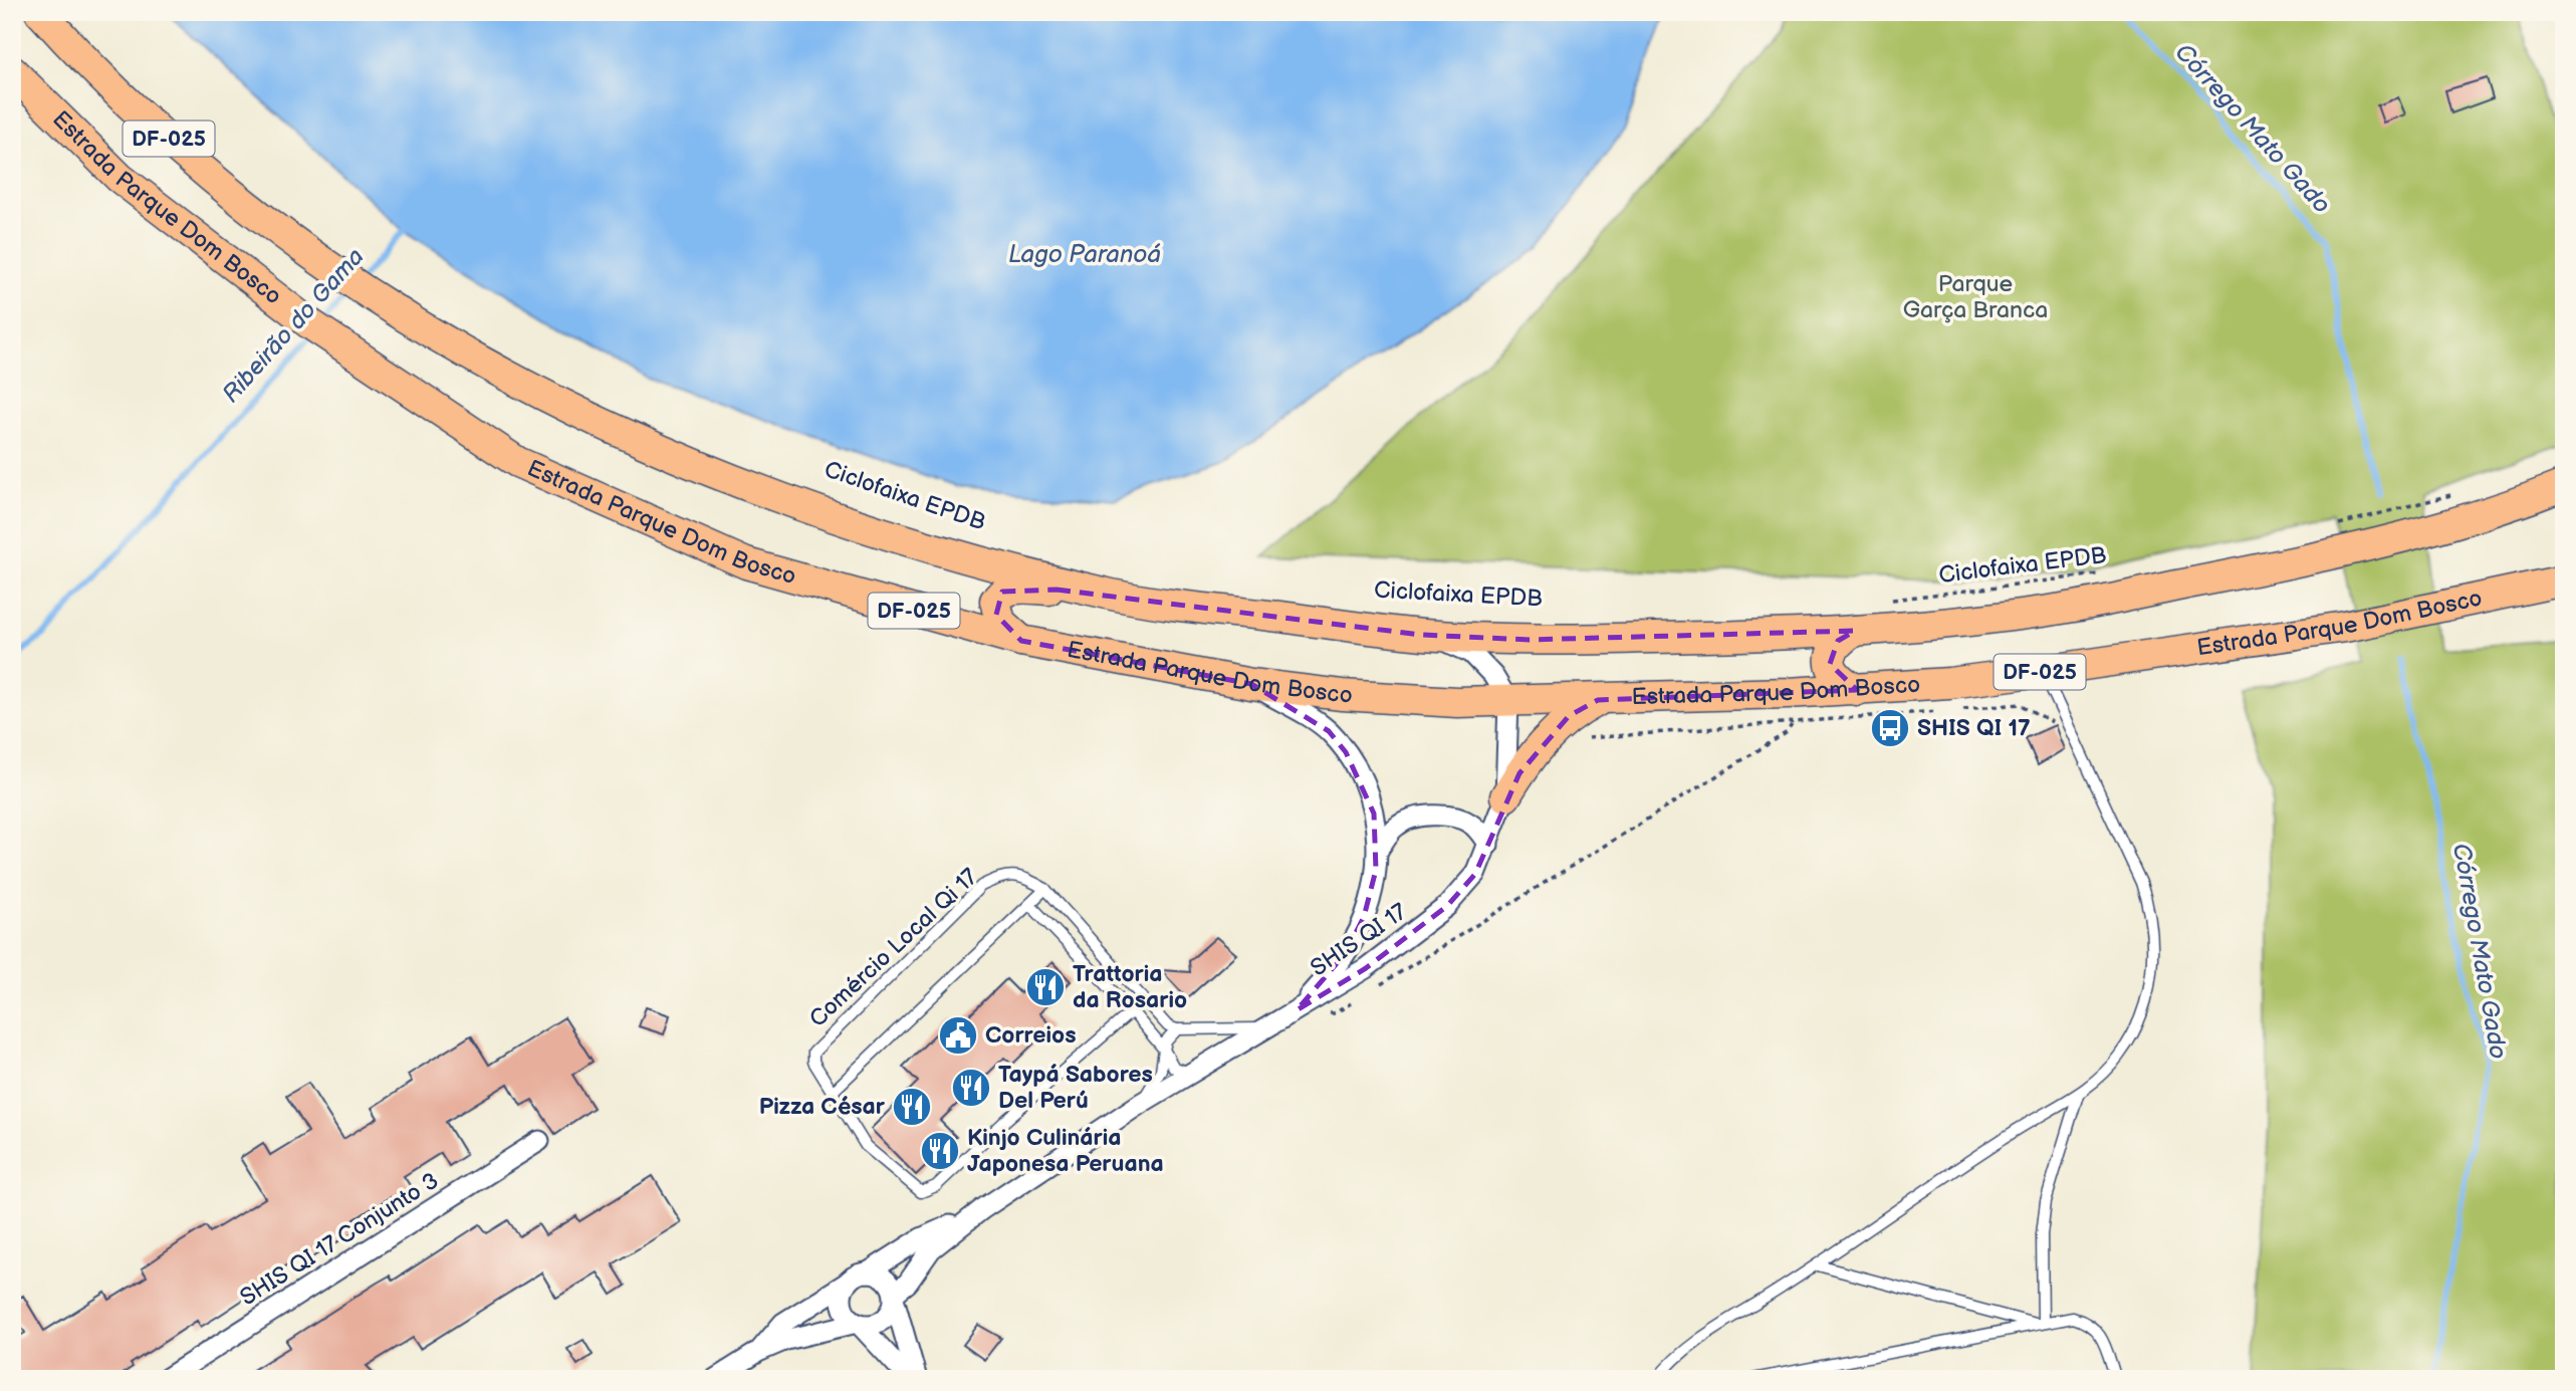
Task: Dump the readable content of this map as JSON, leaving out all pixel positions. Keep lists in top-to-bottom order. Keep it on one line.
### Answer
{"streets":{"main road":["DF-025","Estrada Parque Dom Bosco"],"street":["SHIS QI 17","SHIS QI 17 Conjunto 3"],"lane":["Comércio Local Qi 17"],"path":["Ciclofaixa EPDB"]},"crossings":[["Estrada Parque Dom Bosco","SHIS QI 17"]],"water":["Córrego Mato Gado","Lago Paranoá","Ribeirão do Gama"],"parks":["Parque Garça Branca"],"places":{"bus stop":["SHIS QI 17"],"restaurant":["Trattoria da Rosario","Taypá Sabores Del Perú","Pizza César","Kinjo Culinária Japonesa Peruana"],"public building":["Correios"]}}
